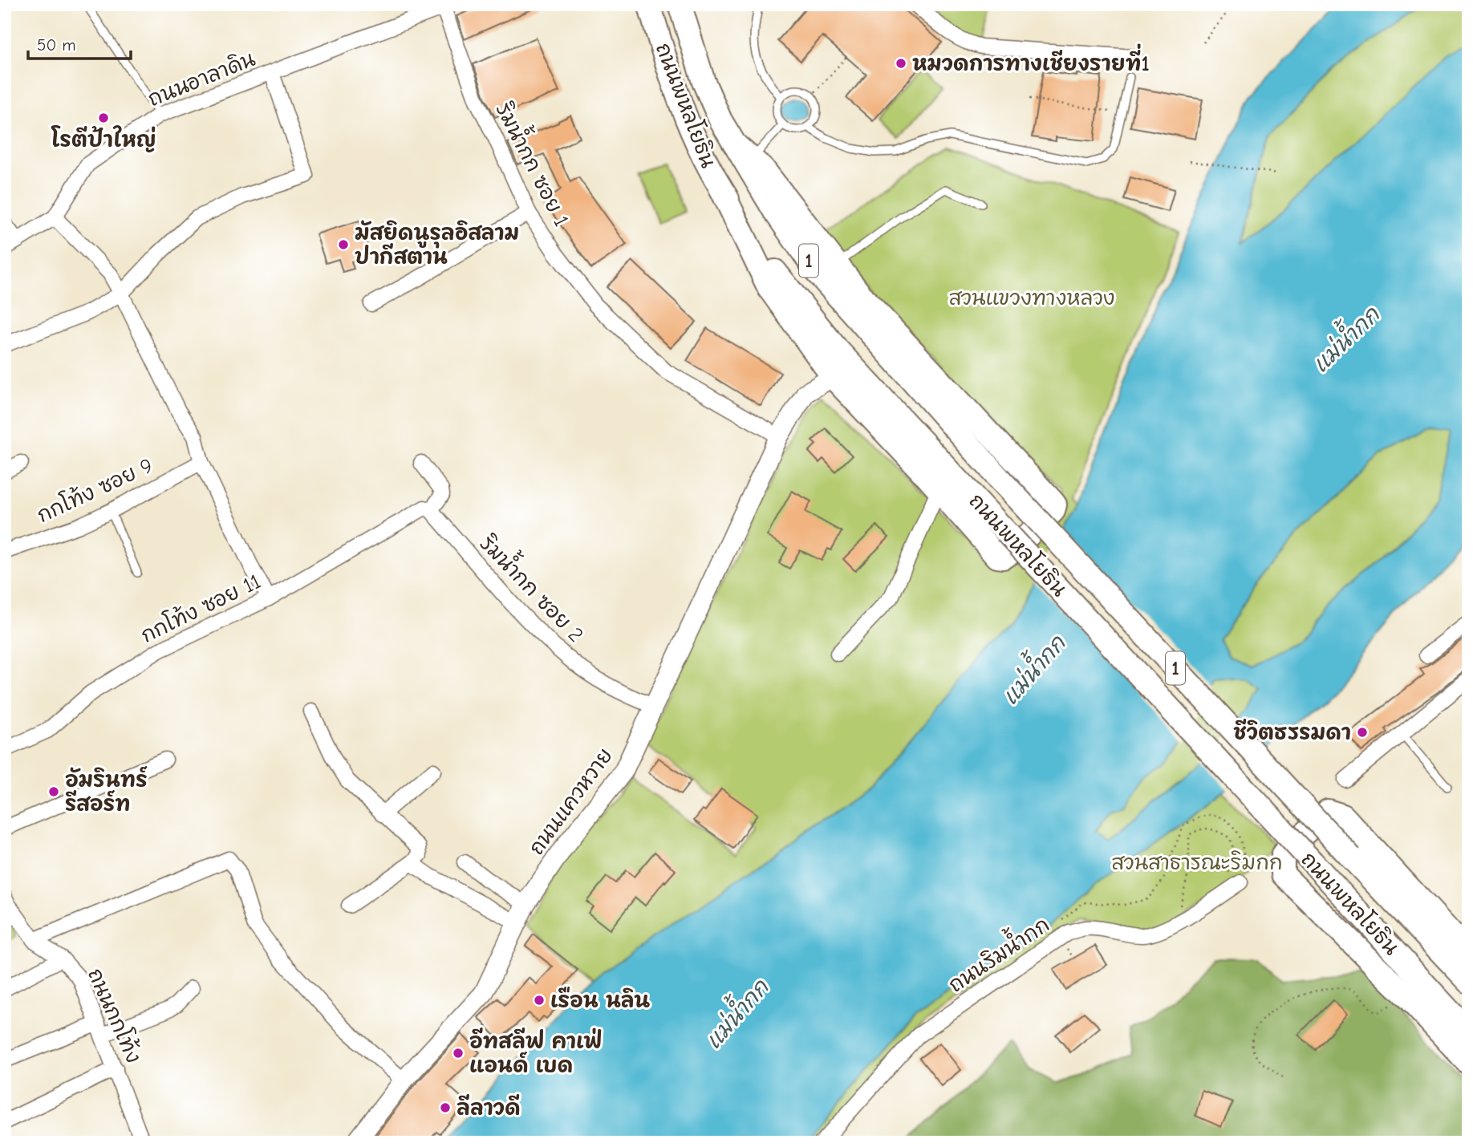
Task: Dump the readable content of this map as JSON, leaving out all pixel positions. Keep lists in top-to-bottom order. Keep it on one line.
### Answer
{"streets":{"main road":["ถนนพหลโยธิน","1"],"street":["ถนนอาลาดิน","ริมน้ำกก ซอย 1","กกโท้ง ซอย 9","ริมน้ำกก ซอย 2","กกโท้ง ซอย 11","ถนนแควหวาย","ถนนริมน้ำกก","ถนนกกโท้ง"]},"crossings":[["ถนนอาลาดิน","ริมน้ำกก ซอย 1"],["ริมน้ำกก ซอย 1","ถนนแควหวาย"],["ริมน้ำกก ซอย 2","กกโท้ง ซอย 11"],["ริมน้ำกก ซอย 2","ถนนแควหวาย"]],"water":["แม่น้ำกก"],"parks":["สวนแขวงทางหลวง","สวนสาธารณะริมกก"],"places":["หมวดการทางเชียงรายที่1","โรตีป้าใหญ่","มัสยิดนูรุลอิสลาม ปากีสตาน","ชีวิตธรรมดา","อัมรินทร์ รีสอร์ท","เรือน นลิน","อีทสลีฟ คาเฟ่ แอนด์ เบด","ลีลาวดี"],"scale_bar":"50 m"}
